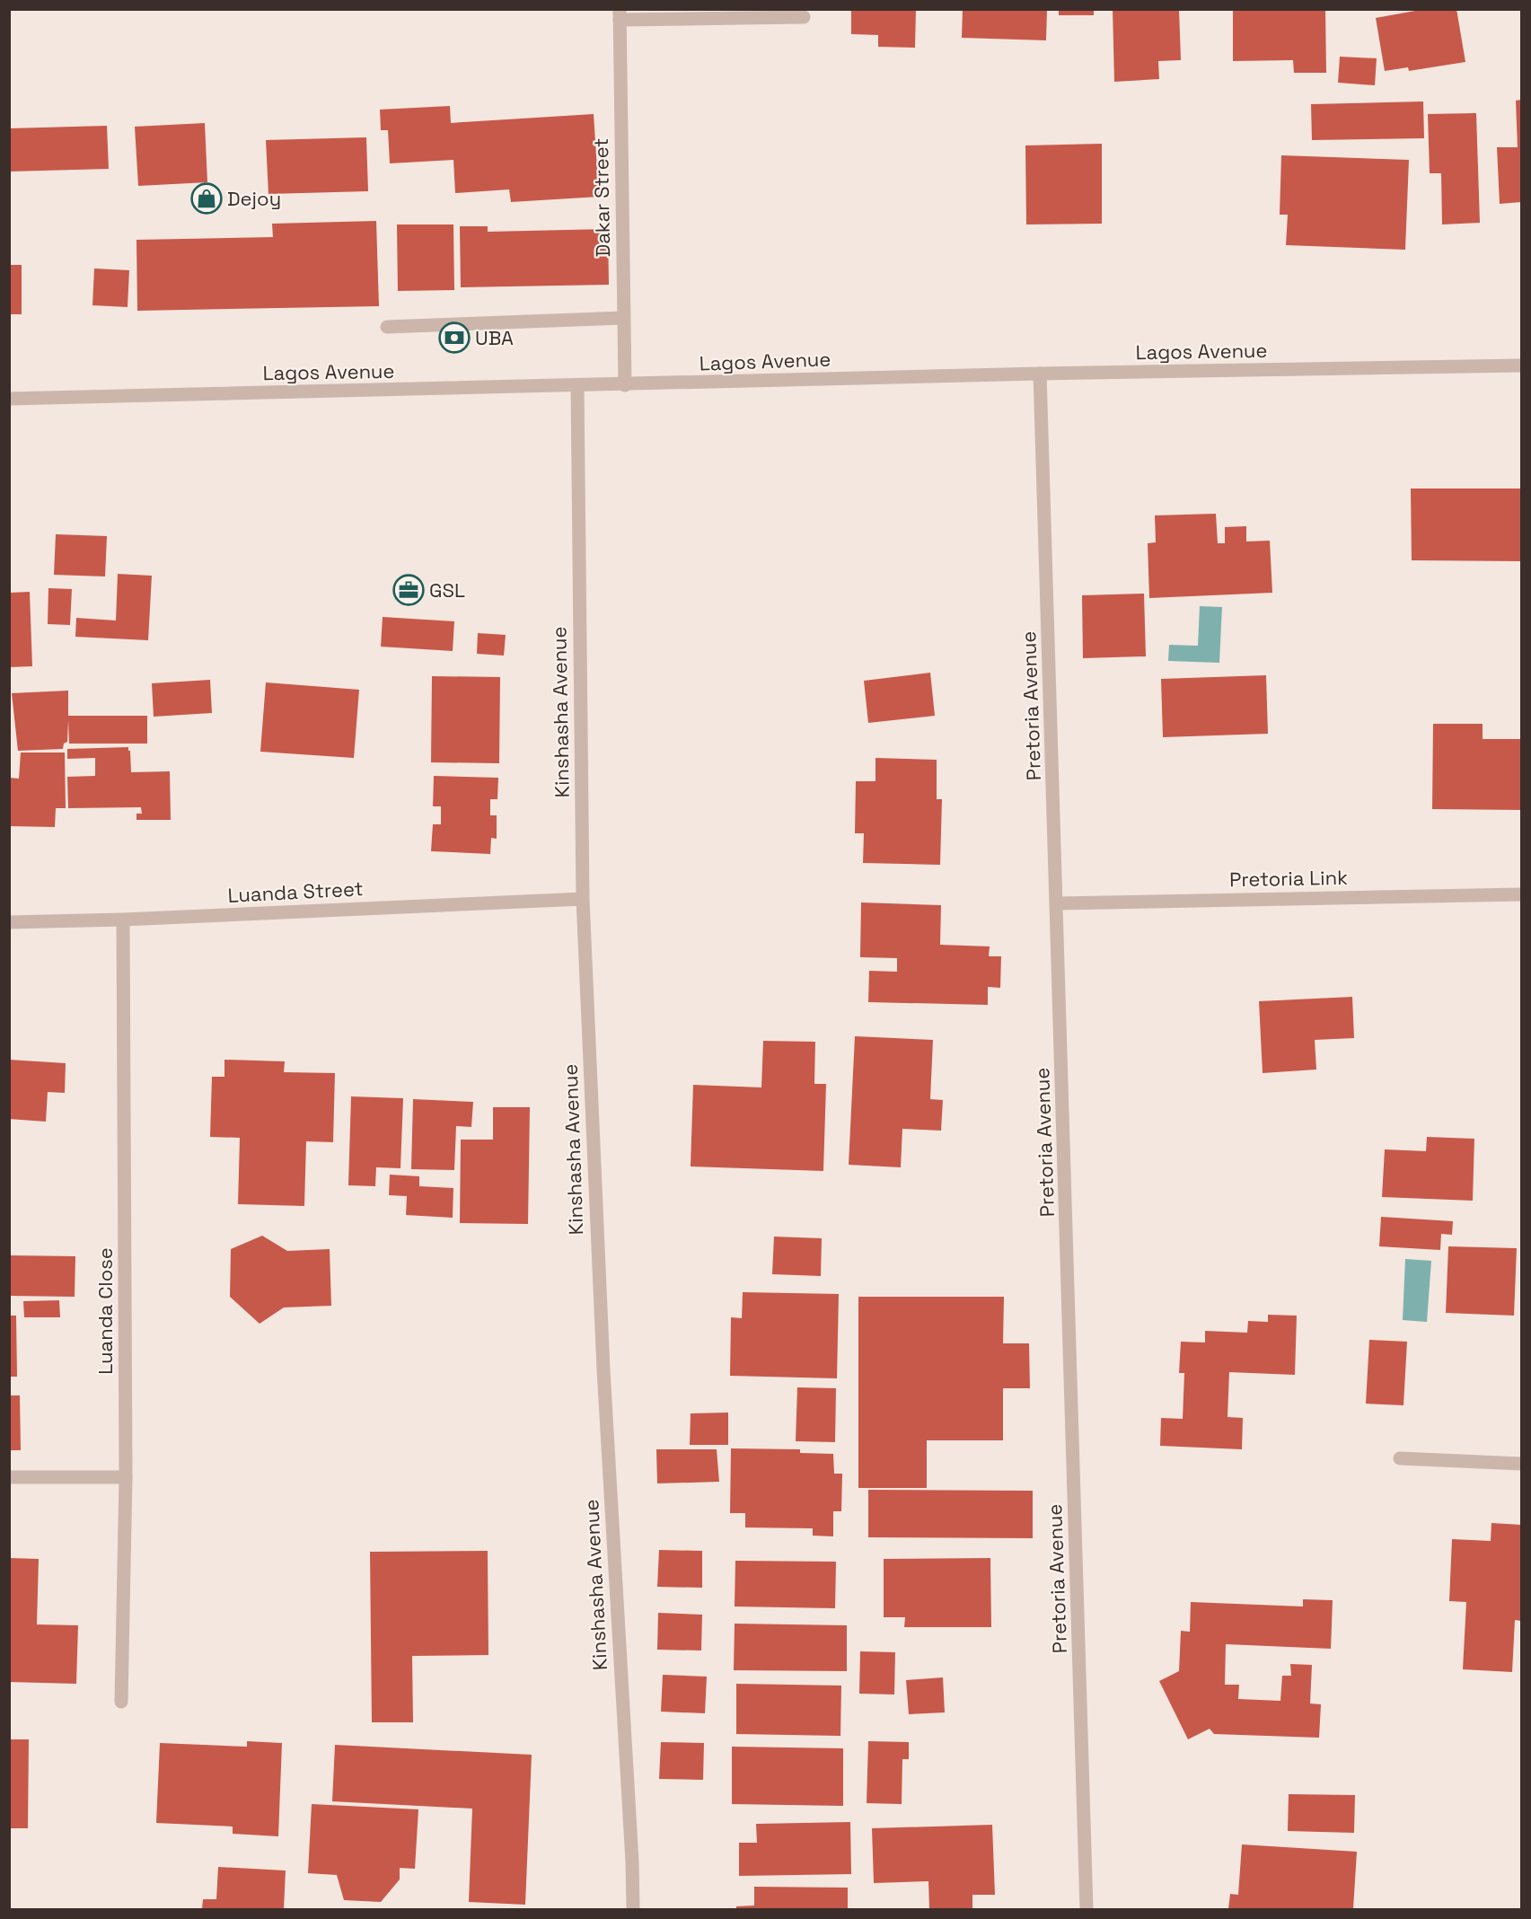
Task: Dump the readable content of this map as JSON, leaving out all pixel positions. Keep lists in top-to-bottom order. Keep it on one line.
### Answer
{"streets":{"street":["Dakar Street","Lagos Avenue","Pretoria Avenue","Kinshasha Avenue","Pretoria Link","Luanda Street","Luanda Close"]},"crossings":[["Dakar Street","Lagos Avenue"],["Lagos Avenue","Pretoria Avenue"],["Lagos Avenue","Kinshasha Avenue"],["Pretoria Avenue","Pretoria Link"],["Kinshasha Avenue","Luanda Street"],["Luanda Street","Luanda Close"]],"places":{"shop":["Dejoy"],"bank":["UBA"],"office":["GSL"]}}
